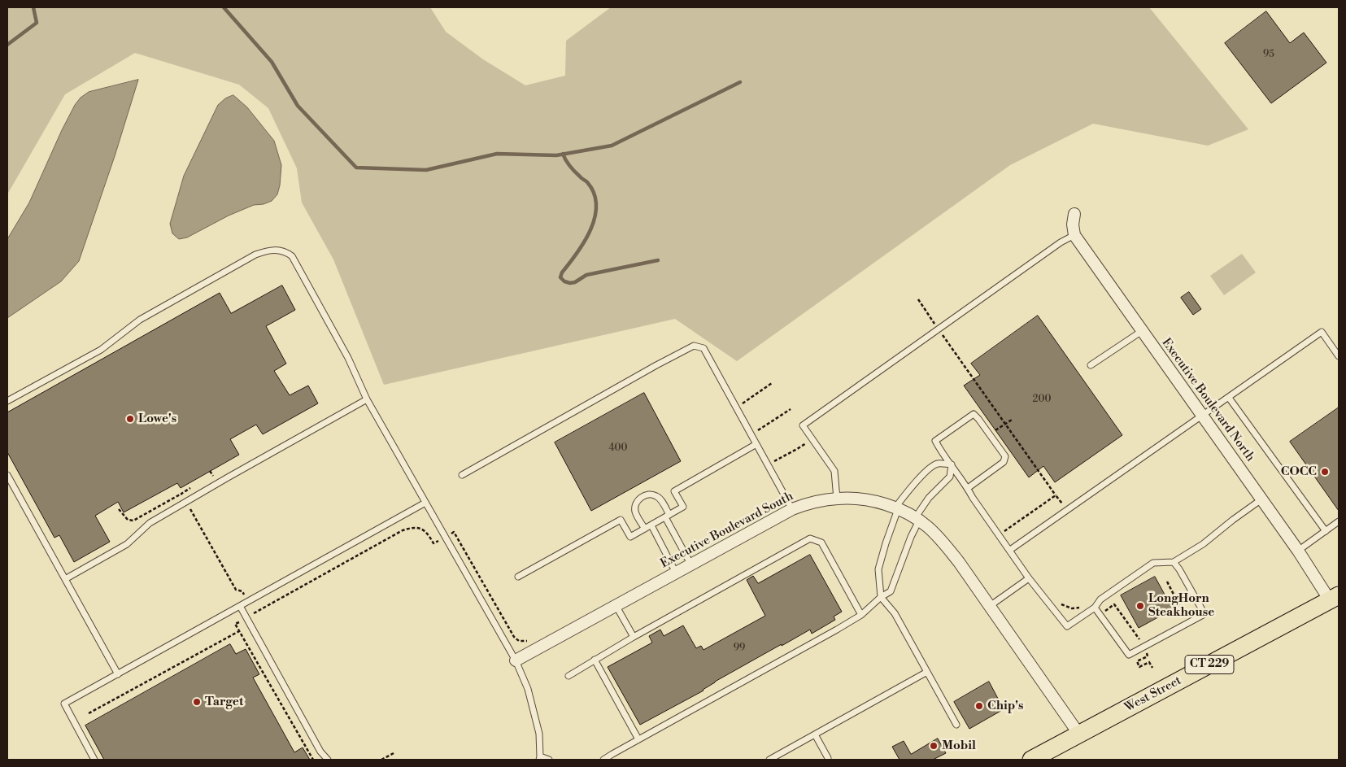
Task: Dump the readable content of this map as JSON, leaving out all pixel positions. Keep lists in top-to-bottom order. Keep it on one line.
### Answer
{"streets":{"main road":["CT 229","West Street"],"street":["Executive Boulevard North","Executive Boulevard South"]},"crossings":[["Executive Boulevard North","West Street"],["Executive Boulevard South","West Street"]],"places":["Lowe's","COCC","LongHorn Steakhouse","Target","Chip's","Mobil"],"house_numbers":["95","200","400","99"]}
